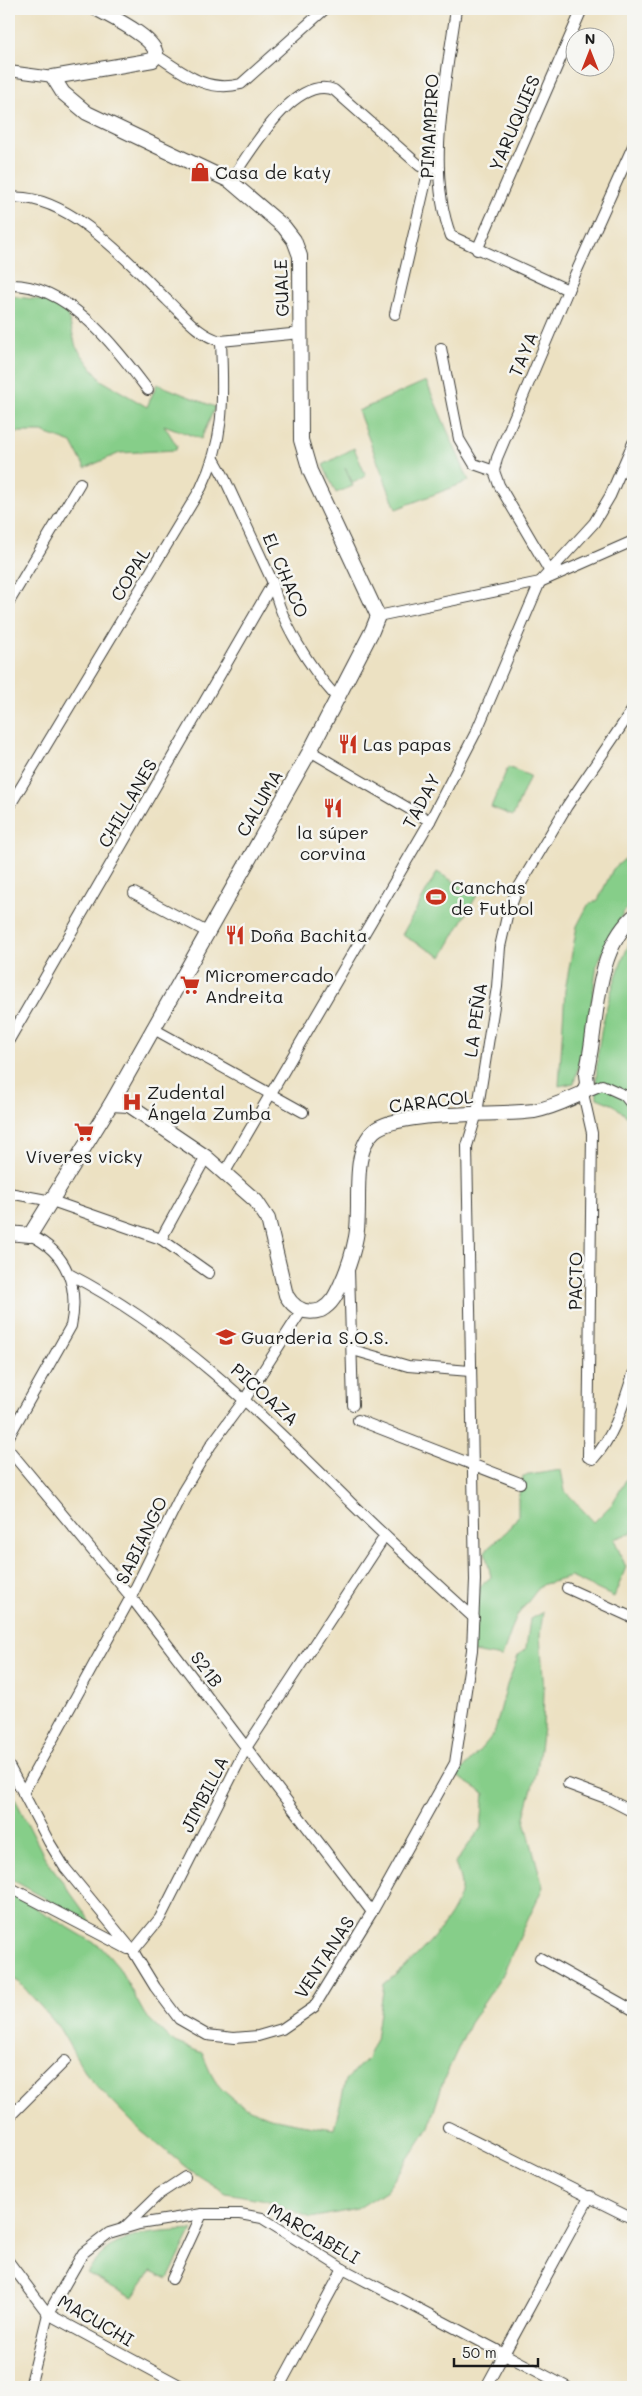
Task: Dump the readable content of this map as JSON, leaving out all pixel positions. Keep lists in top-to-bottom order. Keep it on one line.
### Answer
{"streets":{"street":["YARUQUIES","PIMAMPIRO","GUALE","TAYA","COPAL","EL CHACO","TADAY","CHILLANES","CALUMA","LA PEÑA","CARACOL","PACTO","PICOAZA","SABIANGO","S21B","JIMBILLA","VENTANAS","MARCABELI","MACUCHI"]},"crossings":[["YARUQUIES","PIMAMPIRO"],["PIMAMPIRO","TAYA"],["GUALE","CALUMA"],["COPAL","EL CHACO"],["EL CHACO","CHILLANES"],["EL CHACO","CALUMA"],["CALUMA","PICOAZA"],["LA PEÑA","CARACOL"],["LA PEÑA","VENTANAS"],["CARACOL","PACTO"],["PICOAZA","SABIANGO"],["PICOAZA","JIMBILLA"],["PICOAZA","VENTANAS"],["SABIANGO","S21B"],["SABIANGO","VENTANAS"],["S21B","JIMBILLA"],["S21B","VENTANAS"],["JIMBILLA","VENTANAS"],["MARCABELI","MACUCHI"]],"places":{"shop":["Casa de katy"],"restaurant":["Las papas","la súper corvina","Doña Bachita"],"sports":["Canchas de Futbol"],"supermarket":["Micromercado Andreita","Víveres vicky"],"hospital":["Zudental Ángela Zumba"],"school or university":["Guarderia S.O.S."]},"scale_bar":"50 m","north":"top"}
